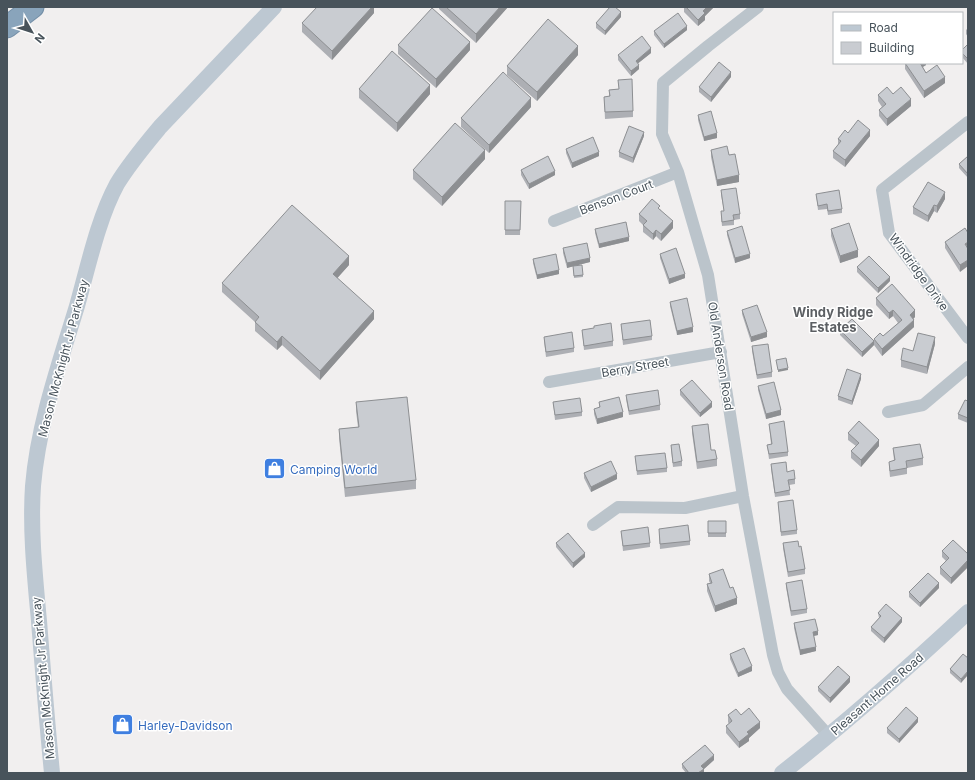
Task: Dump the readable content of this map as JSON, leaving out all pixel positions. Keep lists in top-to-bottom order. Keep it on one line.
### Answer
{"streets":{"main road":["Mason McKnight Jr Parkway","Pleasant Home Road"],"street":["Benson Court","Windridge Drive","Old Anderson Road","Berry Street"]},"crossings":[["Benson Court","Old Anderson Road"],["Old Anderson Road","Berry Street"],["Old Anderson Road","Pleasant Home Road"]],"districts":["Windy Ridge Estates"],"places":{"shop":["Camping World","Harley-Davidson"]},"legend":["Road","Building"],"north":"bottom right"}
